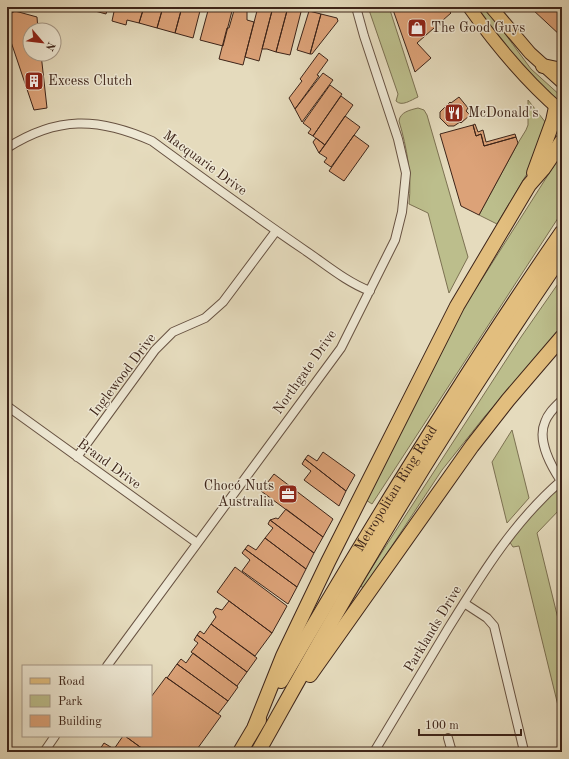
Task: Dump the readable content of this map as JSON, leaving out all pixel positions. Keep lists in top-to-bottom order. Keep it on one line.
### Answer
{"streets":{"highway":["Metropolitan Ring Road"],"street":["Macquarie Drive","Northgate Drive","Inglewood Drive","Brand Drive","Parklands Drive"]},"crossings":[["Macquarie Drive","Northgate Drive"],["Macquarie Drive","Inglewood Drive"],["Northgate Drive","Brand Drive"],["Inglewood Drive","Brand Drive"]],"places":{"shop":["The Good Guys"],"building":["Excess Clutch"],"restaurant":["McDonald's"],"office":["Chocó Nuts Australia"]},"legend":["Road","Park","Building"],"scale_bar":"100 m","north":"bottom right"}
